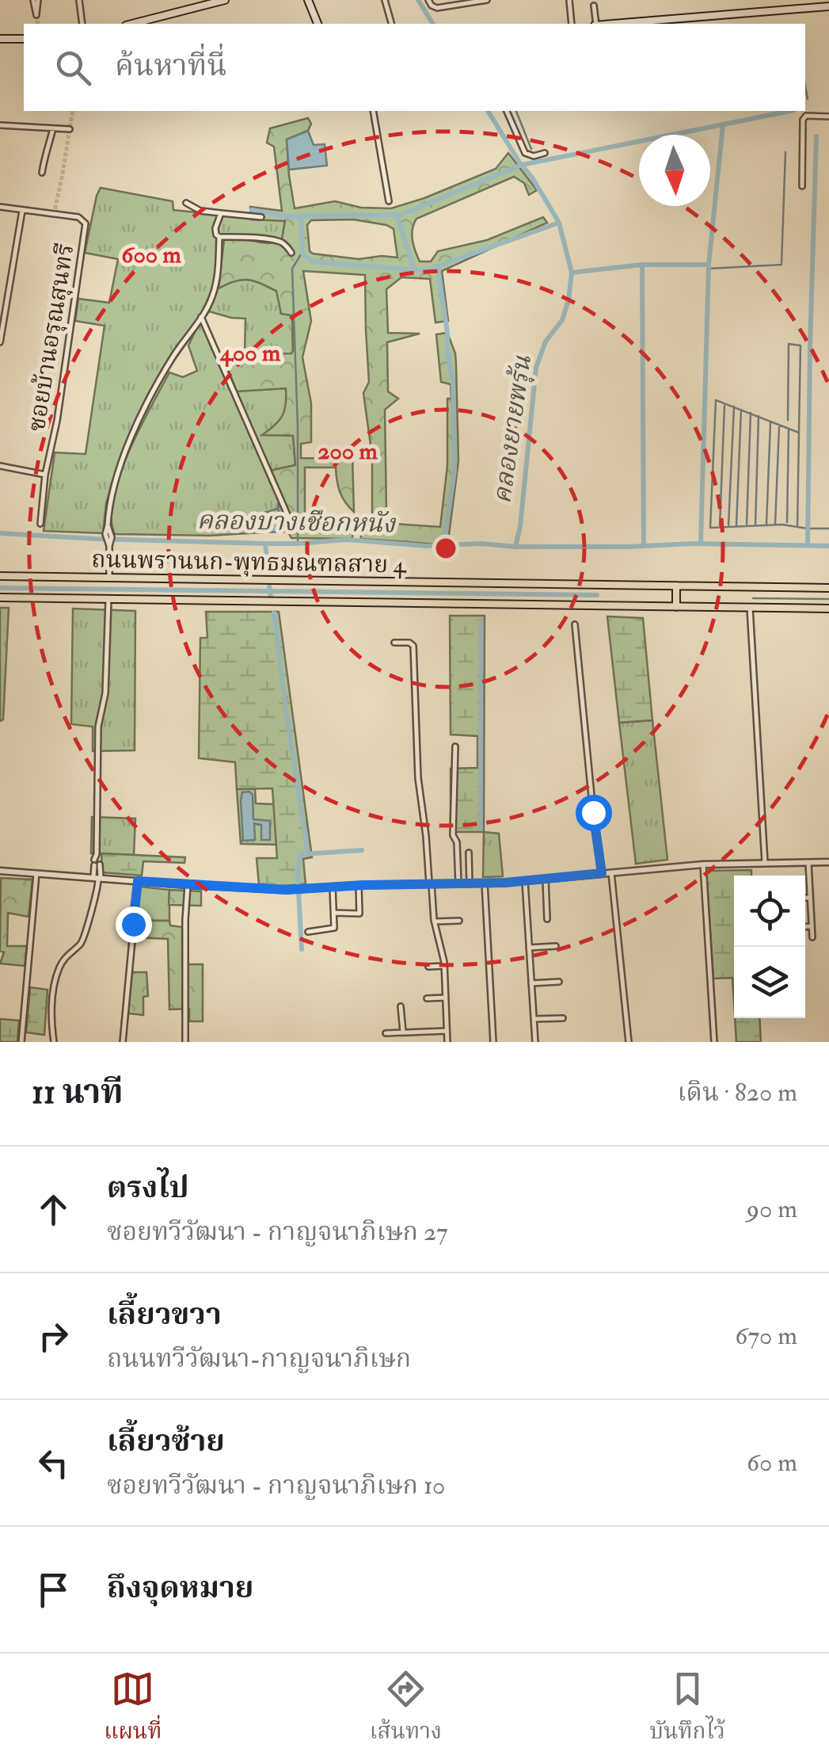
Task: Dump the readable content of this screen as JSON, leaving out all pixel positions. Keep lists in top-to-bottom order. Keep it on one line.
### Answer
{"streets":{"main road":["ถนนพรานนก-พุทธมณฑลสาย 4"],"street":["ซอยบ้านอรุณสุนทรี"]},"water":["คลองยายพรุ้น","คลองบางเชือกหนัง"],"north":"bottom","page":{"search":"ค้นหาที่นี่","heading":["11 นาที","เดิน · 820 m"],"list":[["ตรงไป","ซอยทวีวัฒนา - กาญจนาภิเษก 27","90 m"],["เลี้ยวขวา","ถนนทวีวัฒนา-กาญจนาภิเษก","670 m"],["เลี้ยวซ้าย","ซอยทวีวัฒนา - กาญจนาภิเษก 10","60 m"],"ถึงจุดหมาย"],"nav":["แผนที่","เส้นทาง","บันทึกไว้"]},"rings":["600 m","400 m","200 m"]}
